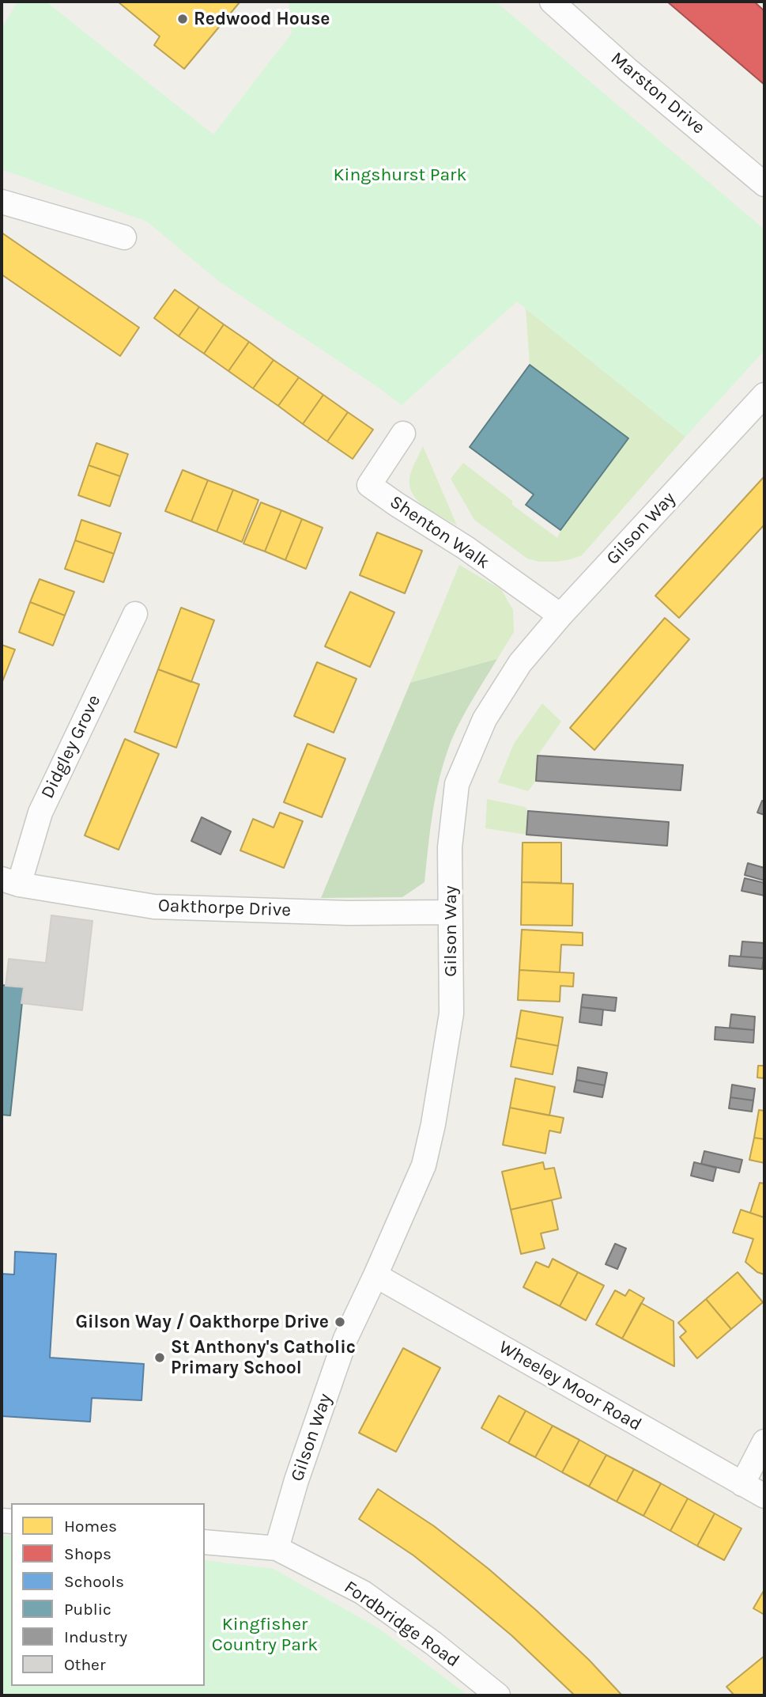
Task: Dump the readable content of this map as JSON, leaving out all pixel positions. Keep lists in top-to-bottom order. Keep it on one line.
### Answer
{"streets":{"street":["Marston Drive","Gilson Way","Shenton Walk","Didgley Grove","Oakthorpe Drive","Wheeley Moor Road","Fordbridge Road"]},"crossings":[["Gilson Way","Shenton Walk"],["Gilson Way","Oakthorpe Drive"],["Gilson Way","Wheeley Moor Road"],["Gilson Way","Fordbridge Road"],["Didgley Grove","Oakthorpe Drive"]],"parks":["Kingshurst Park","Kingfisher Country Park"],"places":["Redwood House","Gilson Way / Oakthorpe Drive","St Anthony's Catholic Primary School"],"legend":["Homes","Shops","Schools","Public","Industry","Other"]}
